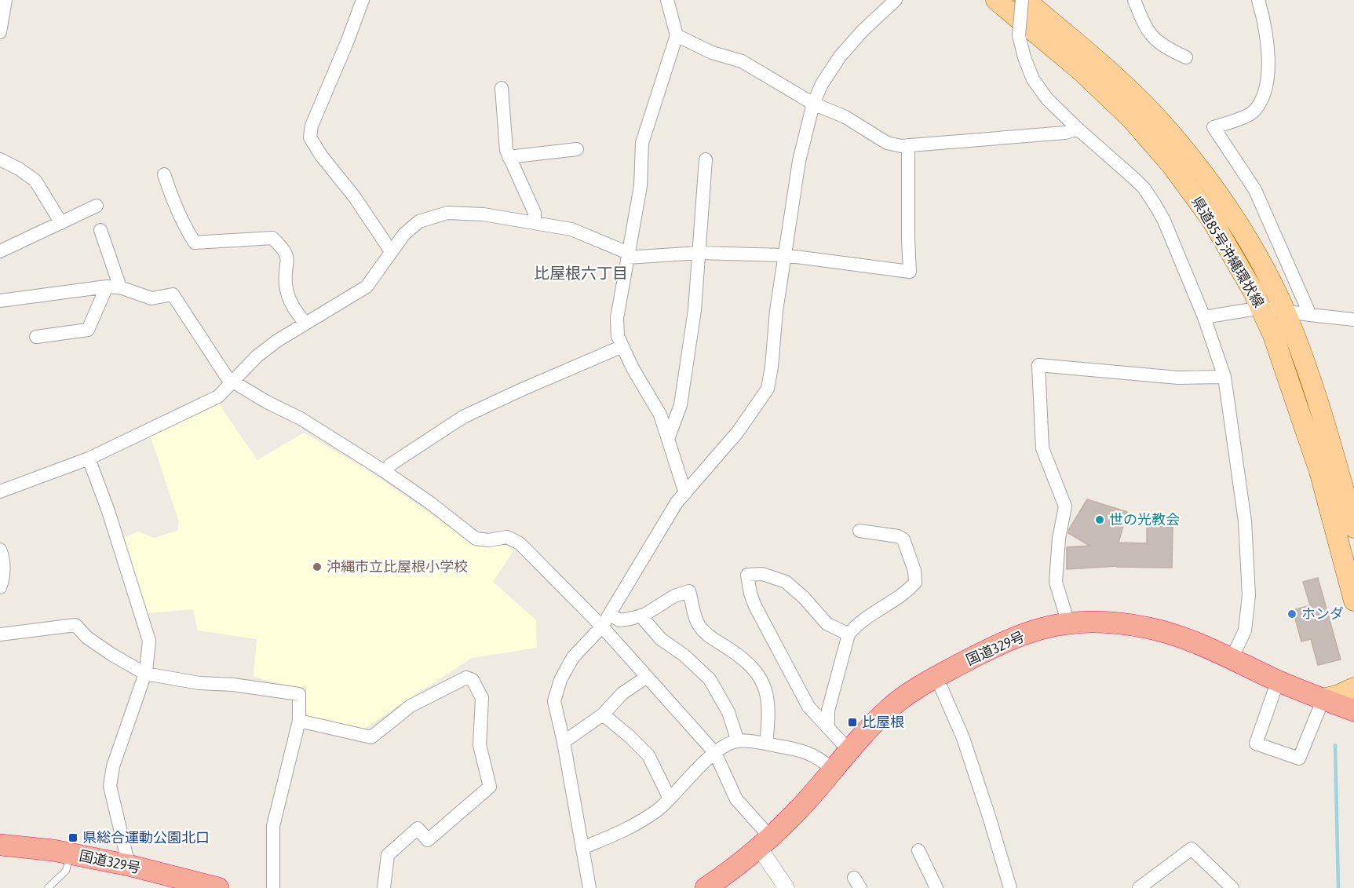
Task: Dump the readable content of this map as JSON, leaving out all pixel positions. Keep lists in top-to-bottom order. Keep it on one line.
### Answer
{"streets":{"highway":["国道329号"],"main road":["県道85号沖縄環状線"]},"districts":["比屋根六丁目"],"places":{"other":["世の光教会","沖縄市立比屋根小学校","ホンダ"],"transit":["比屋根","県総合運動公園北口"]}}
